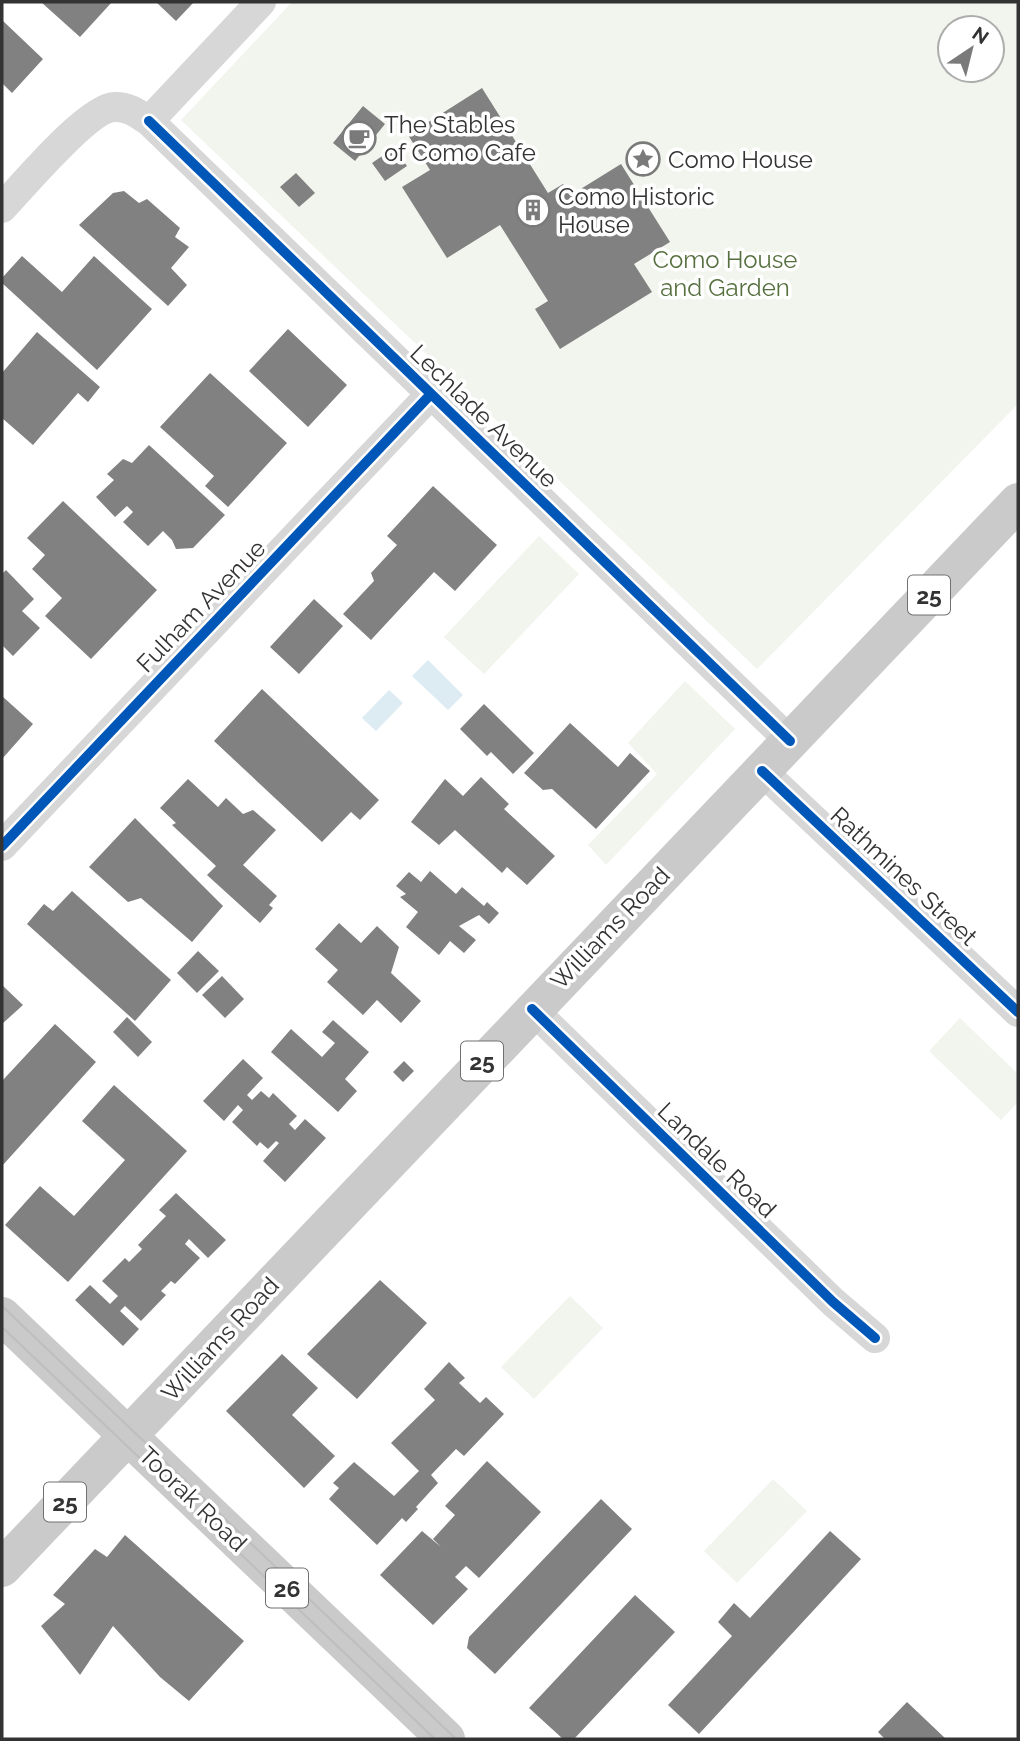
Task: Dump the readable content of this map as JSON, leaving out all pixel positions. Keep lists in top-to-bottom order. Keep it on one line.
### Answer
{"streets":{"main road":["25","Williams Road","Toorak Road","26"],"street":["Lechlade Avenue","Fulham Avenue","Rathmines Street","Landale Road"]},"crossings":[["Lechlade Avenue","Fulham Avenue"],["Lechlade Avenue","Williams Road"],["Rathmines Street","Williams Road"],["Williams Road","Landale Road"],["Williams Road","Toorak Road"]],"parks":["Como House and Garden"],"places":{"cafe":["The Stables of Como Cafe"],"place":["Como House"],"building":["Como Historic House"]},"north":"top right"}
